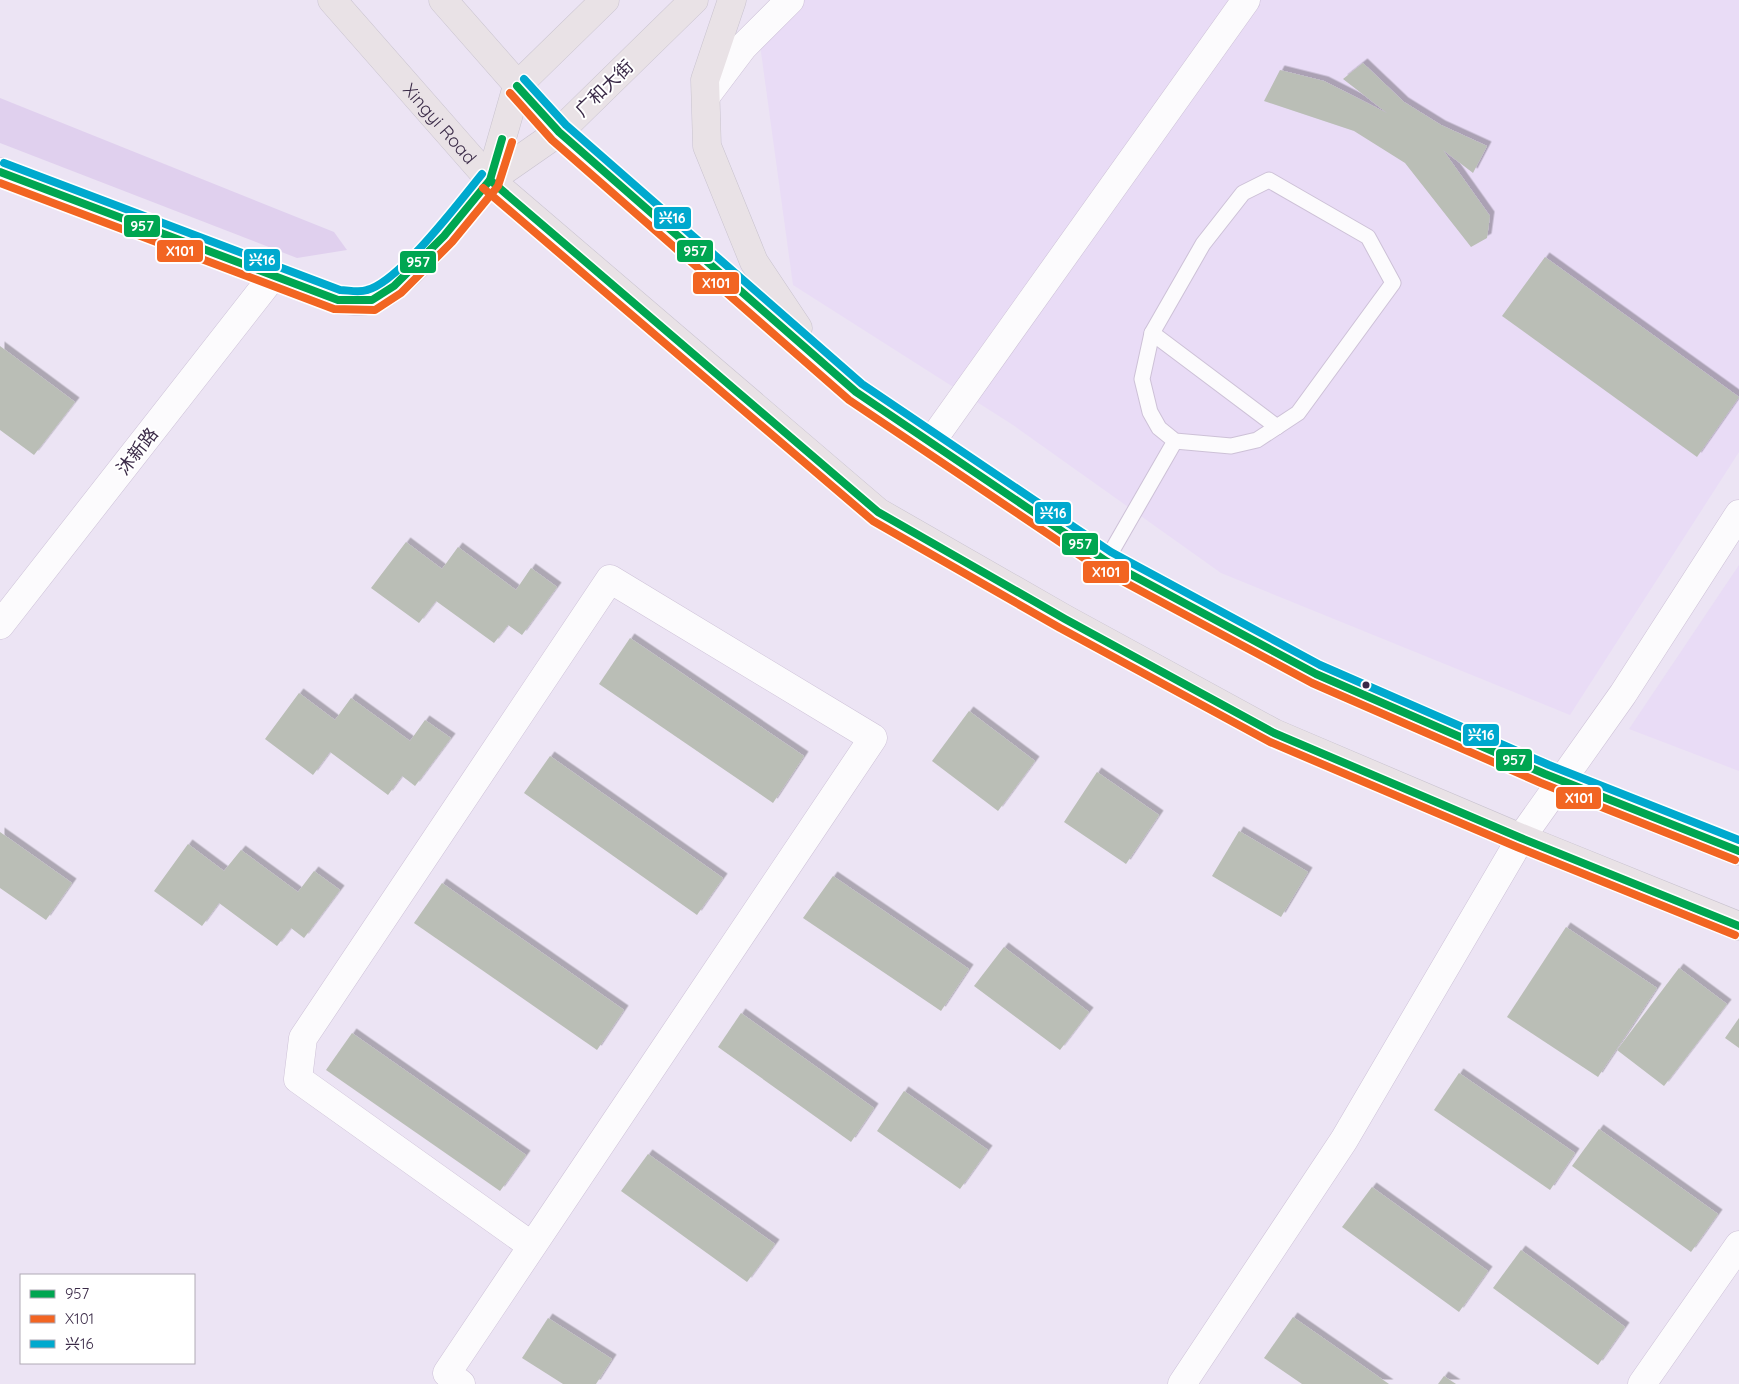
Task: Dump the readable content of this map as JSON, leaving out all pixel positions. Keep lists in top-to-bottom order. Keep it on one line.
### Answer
{"streets":{"main road":["广和大街","Xingyi Road"],"street":["沐新路"]},"crossings":[["广和大街","Xingyi Road"]],"lines":["transit line 兴16","transit line 957","transit line X101"],"legend":["957","X101","兴16"]}
